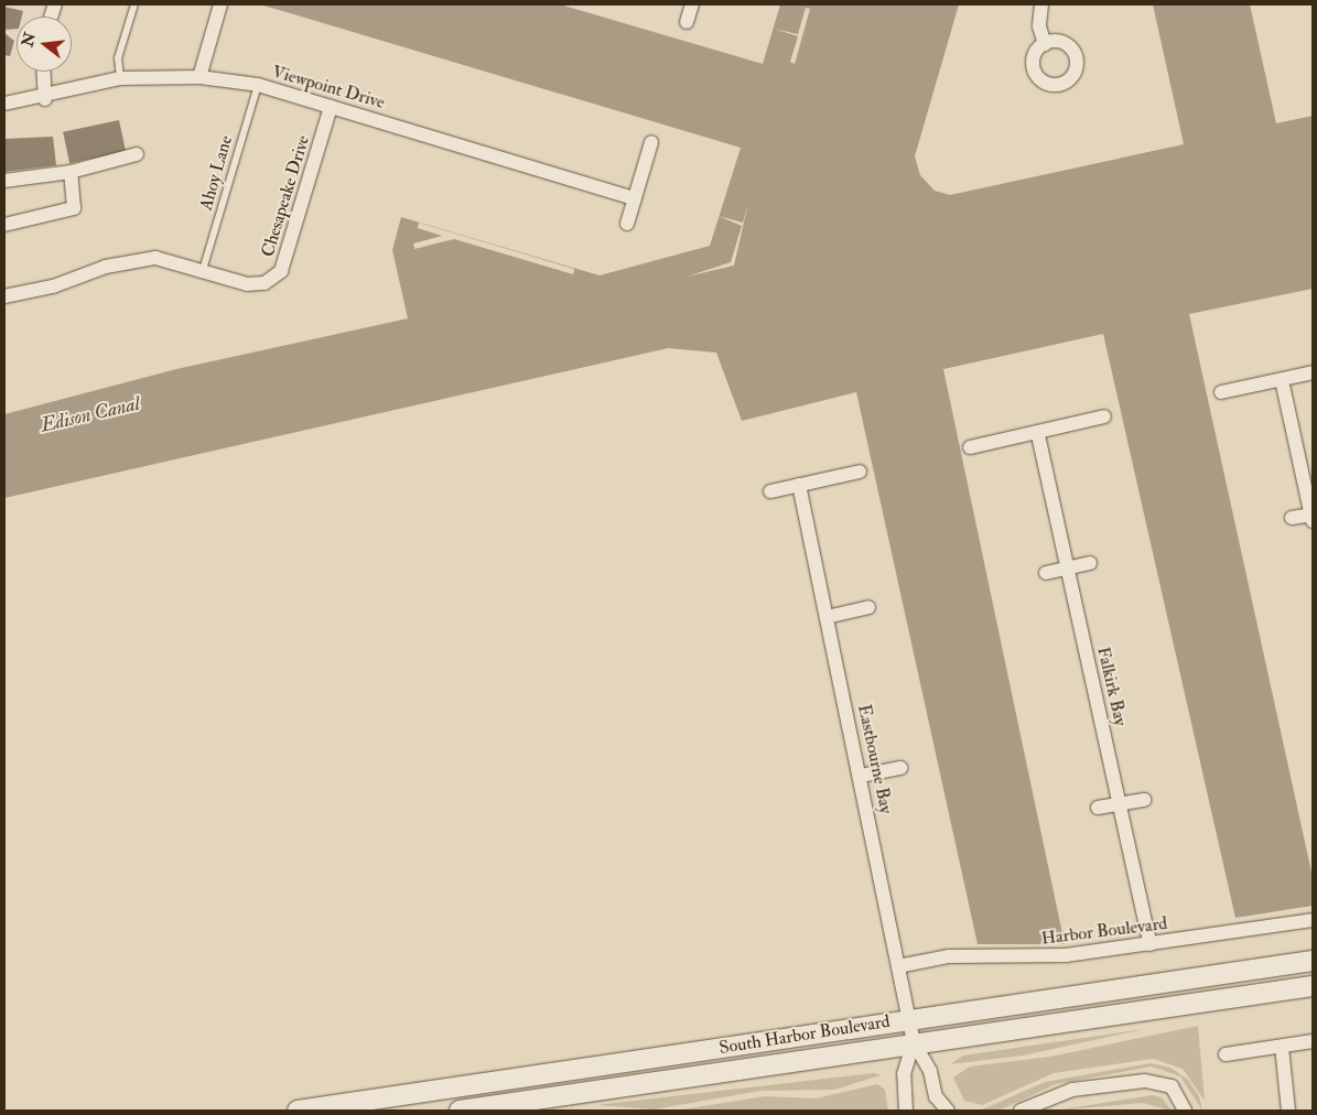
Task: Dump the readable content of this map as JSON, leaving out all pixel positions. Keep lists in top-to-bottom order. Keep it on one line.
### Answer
{"streets":{"main road":["South Harbor Boulevard"],"street":["Viewpoint Drive","Chesapeake Drive","Falkirk Bay","Eastbourne Bay","Harbor Boulevard"],"lane":["Ahoy Lane"]},"crossings":[["Viewpoint Drive","Ahoy Lane"],["Viewpoint Drive","Chesapeake Drive"],["Ahoy Lane","Chesapeake Drive"],["Falkirk Bay","Harbor Boulevard"],["Eastbourne Bay","Harbor Boulevard"],["Eastbourne Bay","South Harbor Boulevard"]],"water":["Edison Canal"],"north":"left"}
